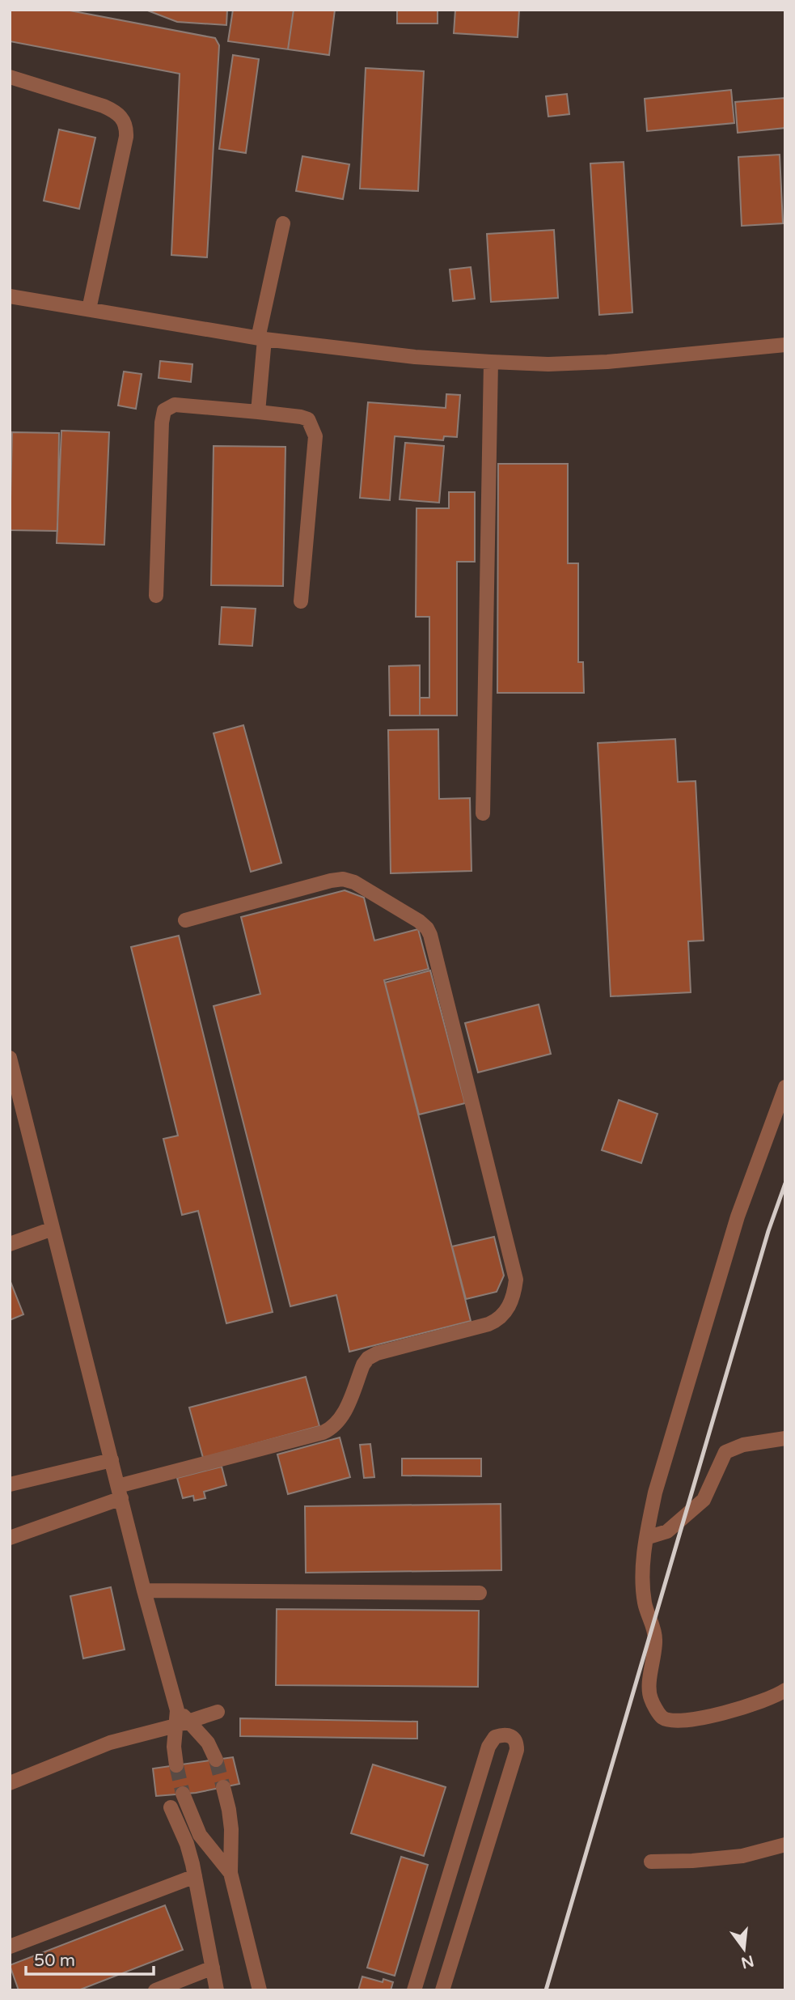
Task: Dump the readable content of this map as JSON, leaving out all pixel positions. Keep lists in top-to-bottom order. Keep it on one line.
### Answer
{"scale_bar":"50 m","north":"bottom"}
